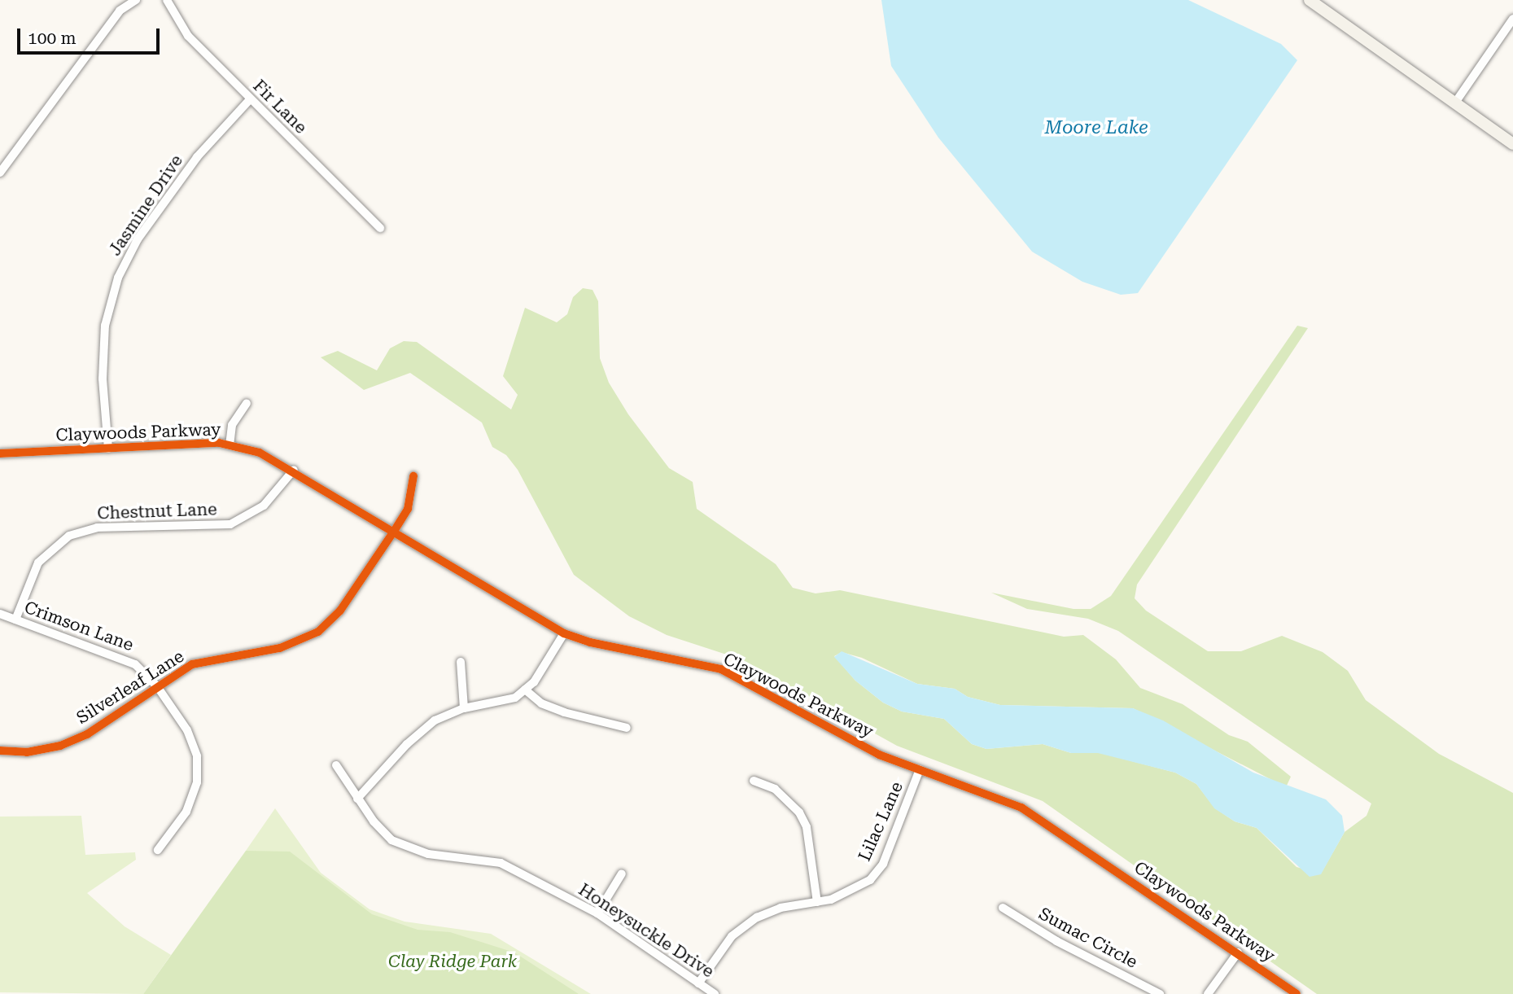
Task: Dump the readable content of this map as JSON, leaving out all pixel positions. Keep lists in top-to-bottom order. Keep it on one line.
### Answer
{"streets":{"street":["Fir Lane","Jasmine Drive","Claywoods Parkway","Chestnut Lane","Crimson Lane","Silverleaf Lane","Lilac Lane","Honeysuckle Drive","Sumac Circle"]},"crossings":[["Fir Lane","Jasmine Drive"],["Jasmine Drive","Claywoods Parkway"],["Claywoods Parkway","Chestnut Lane"],["Claywoods Parkway","Silverleaf Lane"],["Claywoods Parkway","Lilac Lane"],["Chestnut Lane","Crimson Lane"],["Crimson Lane","Silverleaf Lane"],["Lilac Lane","Honeysuckle Drive"]],"water":["Moore Lake"],"parks":["Clay Ridge Park"],"scale_bar":"100 m"}
